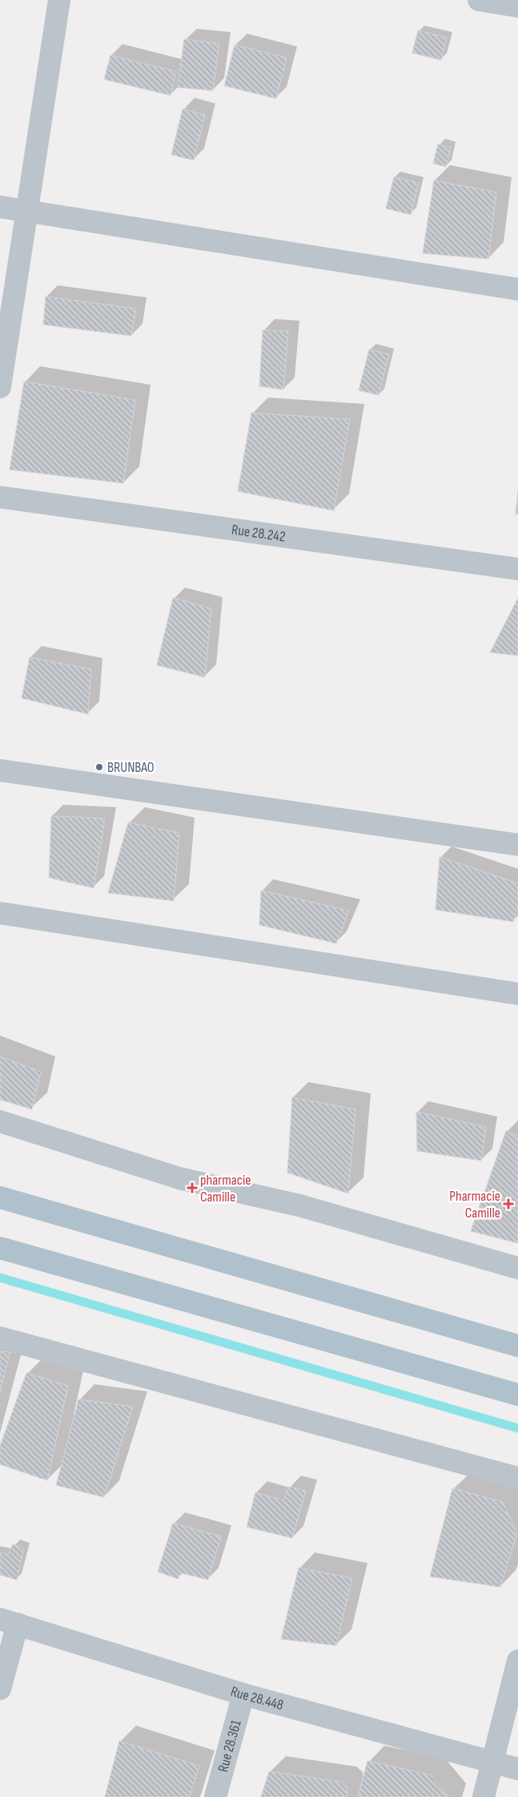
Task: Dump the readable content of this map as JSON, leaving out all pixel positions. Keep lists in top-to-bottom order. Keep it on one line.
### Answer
{"streets":{"street":["Rue 28.242","Rue 28.448","Rue 28.361"]},"crossings":[["Rue 28.448","Rue 28.361"]],"places":{"other":["BRUNBAO"],"health":["pharmacie Camille","Pharmacie Camille"]}}
